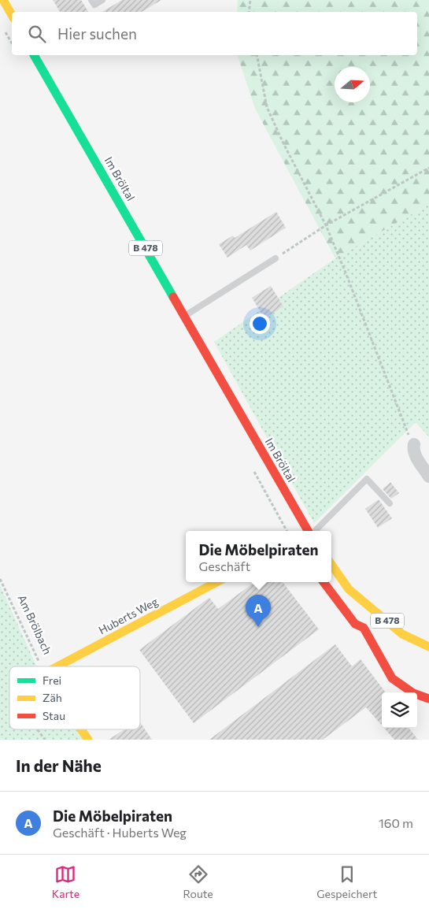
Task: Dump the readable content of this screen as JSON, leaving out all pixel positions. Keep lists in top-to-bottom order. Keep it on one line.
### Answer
{"streets":{"main road":["Im Bröltal","B 478","Huberts Weg"],"path":["Am Brölbach"]},"legend":["Frei","Zäh","Stau"],"north":"right","page":{"search":"Hier suchen","popup":["Die Möbelpiraten","Geschäft"],"pins":"A","heading":"In der Nähe","list":[{"mark":"A","name":"Die Möbelpiraten","note":"Geschäft · Huberts Weg","value":"160 m"}],"nav":["Karte","Route","Gespeichert"]}}
